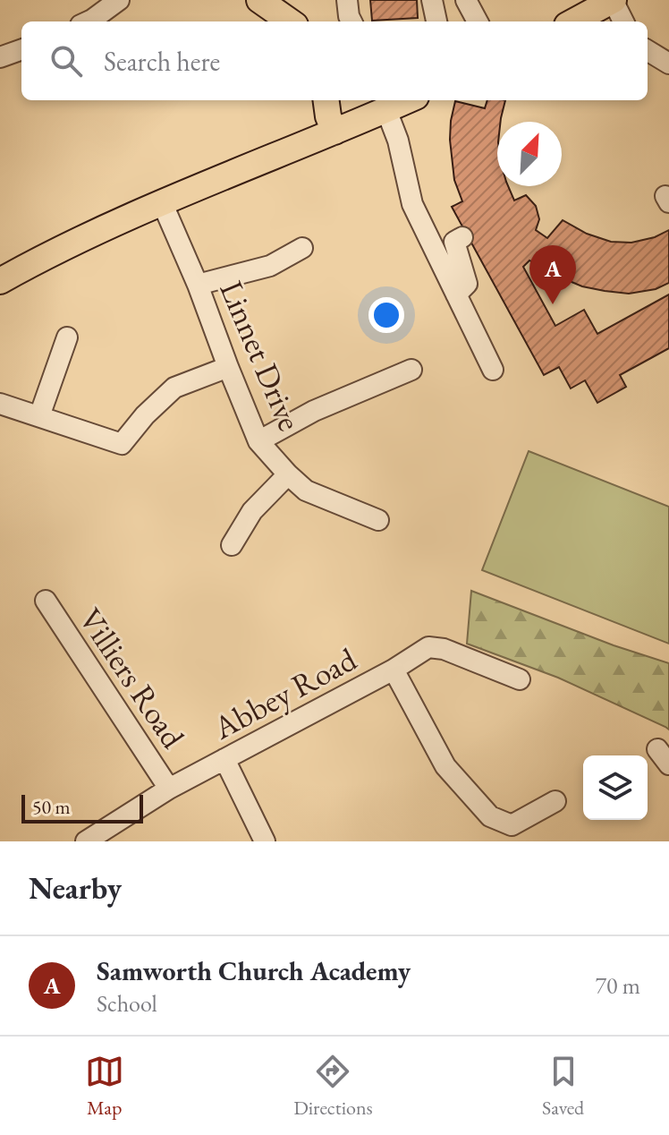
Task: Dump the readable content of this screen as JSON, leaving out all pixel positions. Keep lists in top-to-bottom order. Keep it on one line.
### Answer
{"streets":{"street":["Linnet Drive","Villiers Road","Abbey Road"]},"crossings":[["Villiers Road","Abbey Road"]],"scale_bar":"50 m","north":"top right","page":{"search":"Search here","pins":"A","scale":"50 m","heading":"Nearby","list":[{"mark":"A","name":"Samworth Church Academy","note":"School","value":"70 m"}],"nav":["Map","Directions","Saved"]}}
